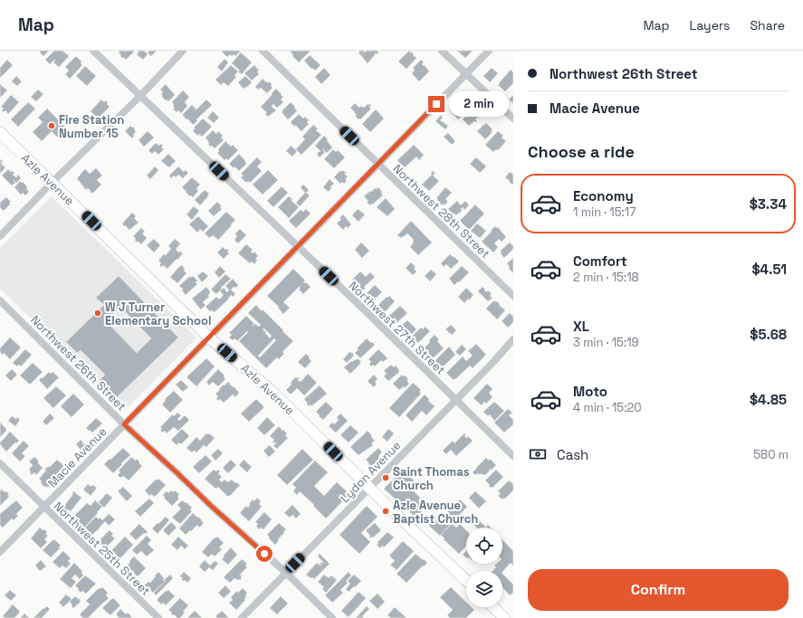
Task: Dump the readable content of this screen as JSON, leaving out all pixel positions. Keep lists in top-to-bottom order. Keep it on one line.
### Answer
{"streets":{"main road":["Azle Avenue"],"street":["Northwest 28th Street","Northwest 27th Street","Northwest 26th Street","Macie Avenue","Lydon Avenue","Northwest 25th Street"]},"crossings":[["Azle Avenue","Macie Avenue"],["Azle Avenue","Lydon Avenue"],["Northwest 28th Street","Macie Avenue"],["Northwest 27th Street","Macie Avenue"],["Northwest 27th Street","Lydon Avenue"],["Northwest 26th Street","Macie Avenue"],["Northwest 26th Street","Lydon Avenue"],["Macie Avenue","Northwest 25th Street"]],"places":["Fire Station Number 15","W J Turner Elementary School","Saint Thomas Church","Azle Avenue Baptist Church"],"page":{"header":"Map","nav":["Map","Layers","Share"],"banner":["Northwest 26th Street","Macie Avenue"],"bubble":"2 min","heading":"Choose a ride","list":[{"name":"Economy","note":"1 min · 15:17","value":"$3.34"},{"name":"Comfort","note":"2 min · 15:18","value":"$4.51"},{"name":"XL","note":"3 min · 15:19","value":"$5.68"},{"name":"Moto","note":"4 min · 15:20","value":"$4.85"}],"pay":["Cash","580 m"],"buttons":"Confirm"}}
